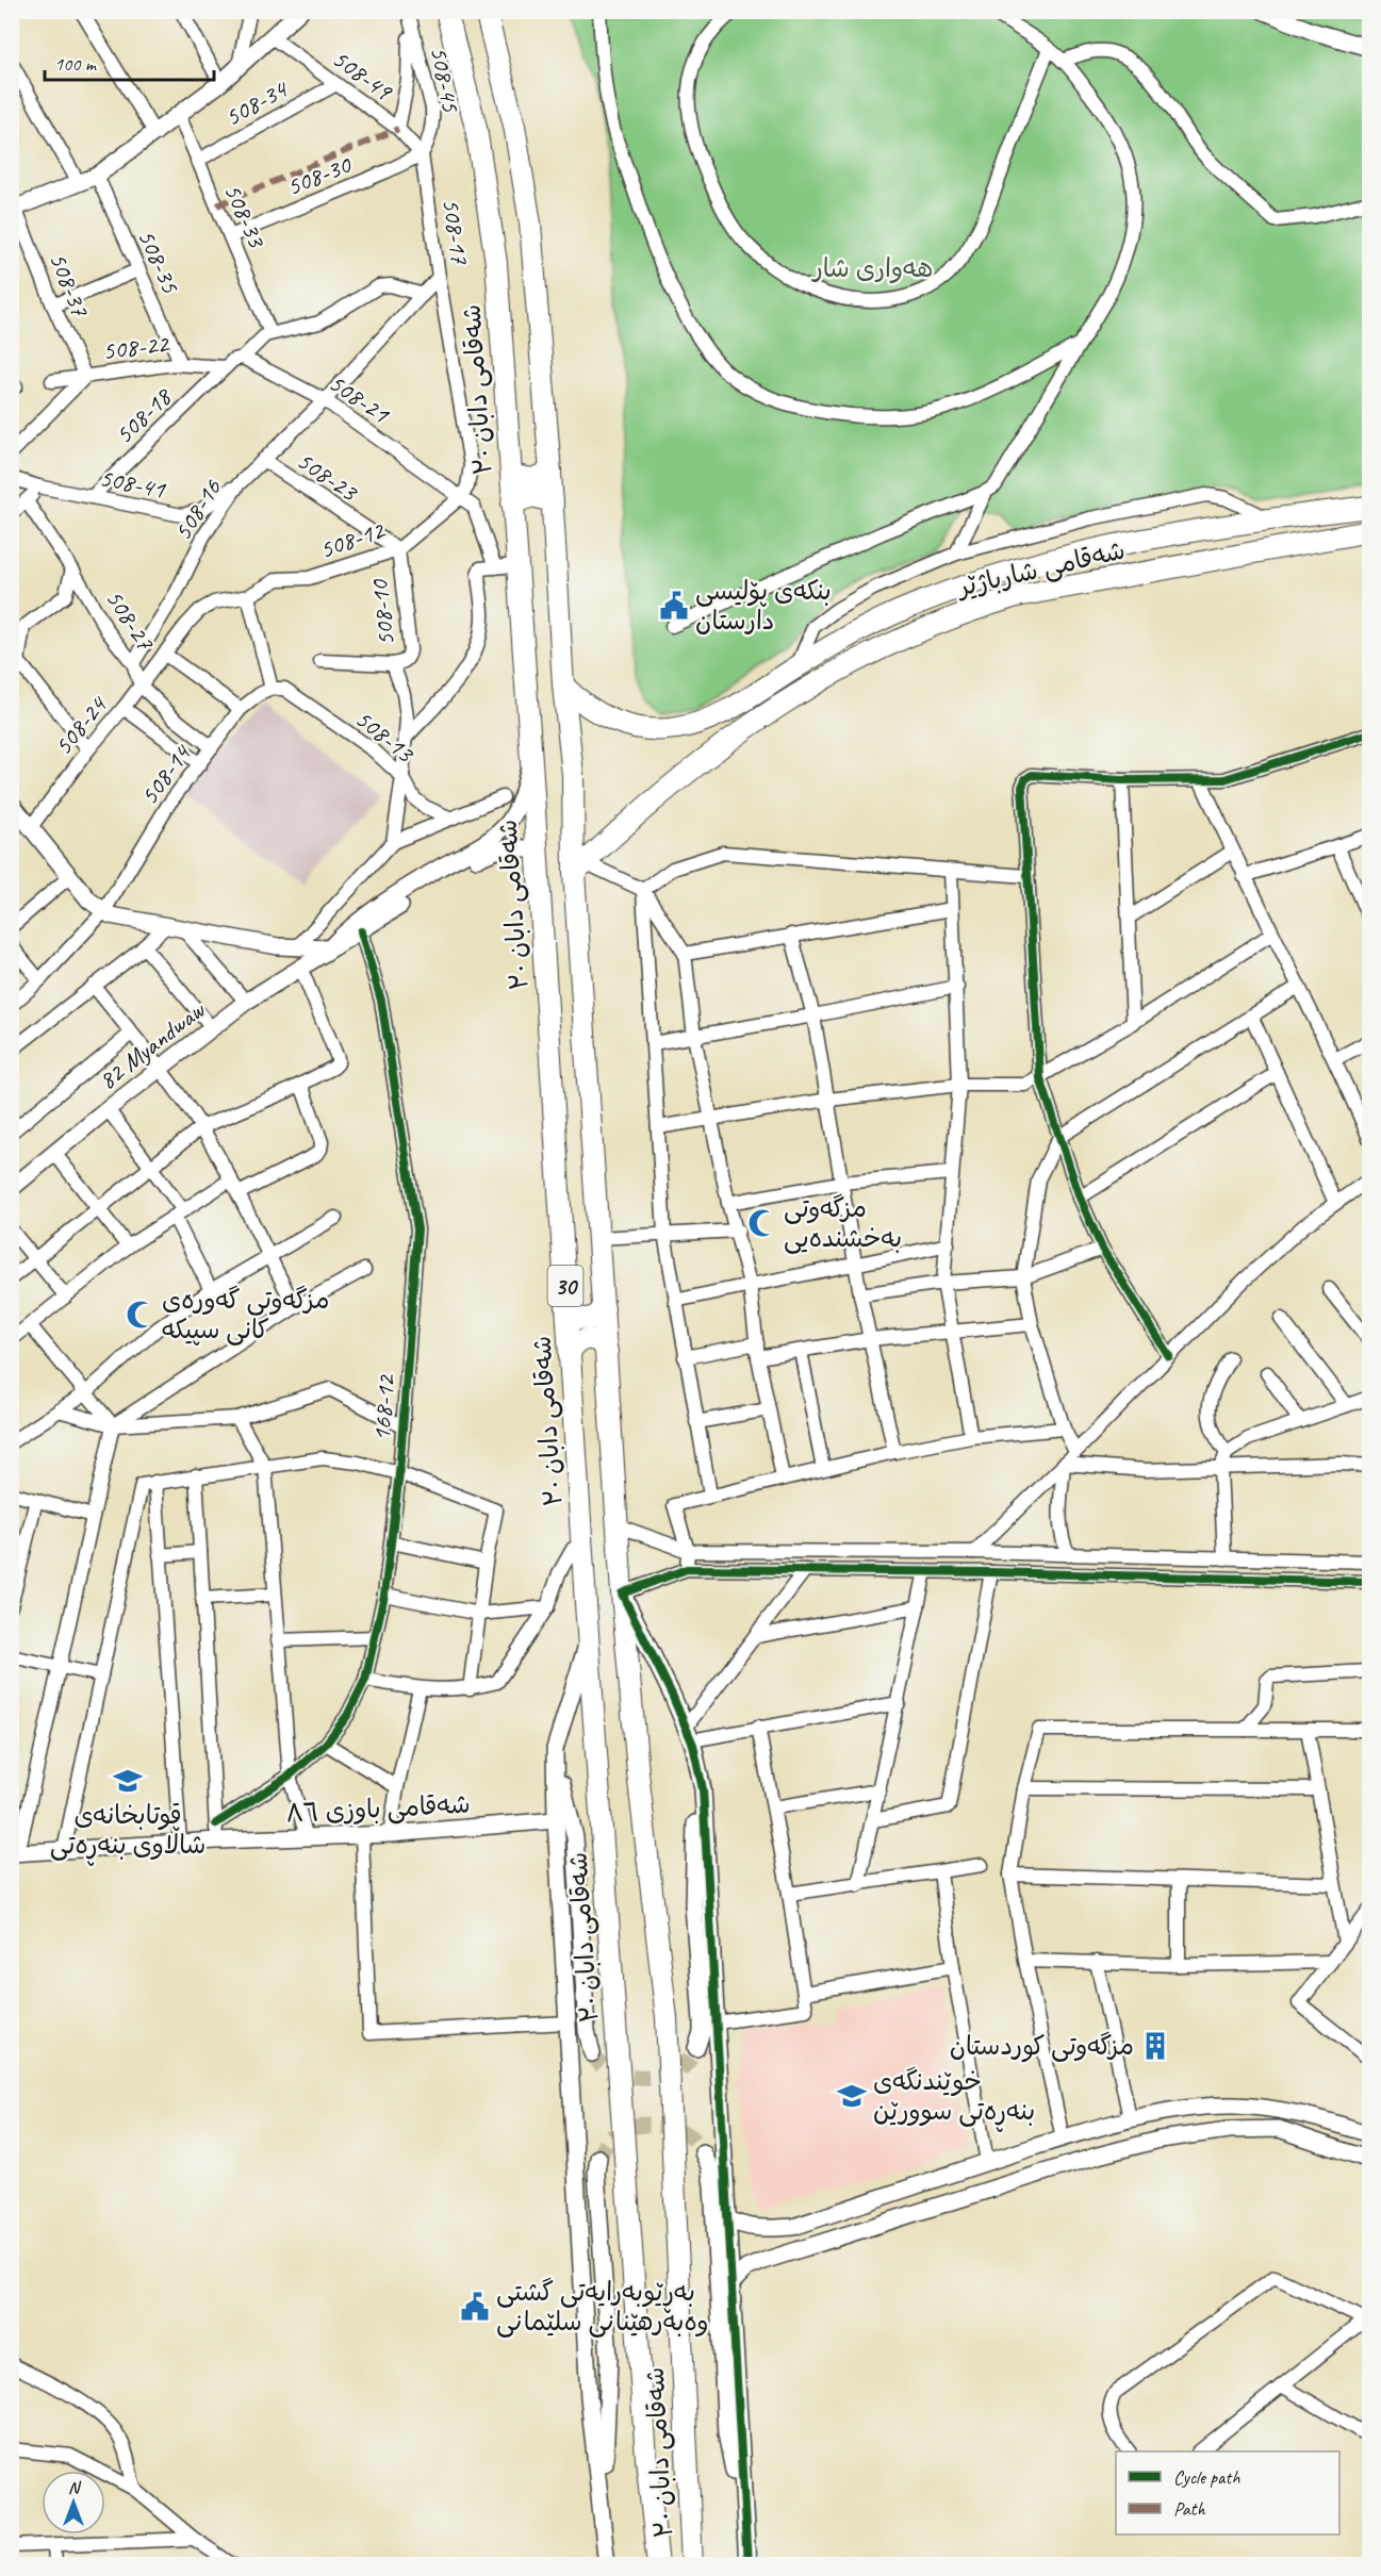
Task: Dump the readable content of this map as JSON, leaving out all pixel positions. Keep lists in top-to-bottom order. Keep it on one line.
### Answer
{"streets":{"main road":["شەقامی دابان ٣٠","شەقامی شارباژێر","30"],"street":["508-49","508-45","508-34","508-30","508-33","508-17","508-35","508-37","508-22","508-21","508-18","508-23","508-41","508-16","508-12","508-10","508-27","508-24","508-13","508-14","82 Myandwaw","168-12","شەقامی باوزی ٨٦"]},"crossings":[["508-49","508-45"],["508-49","508-34"],["508-49","508-30"],["508-49","508-17"],["508-45","508-30"],["508-45","508-17"],["508-34","508-33"],["508-30","508-33"],["508-30","508-17"],["508-17","508-21"],["508-17","508-16"],["508-17","508-12"],["508-35","508-22"],["508-37","508-22"],["508-22","508-18"],["شەقامی دابان ٣٠","شەقامی شارباژێر"],["508-21","508-16"],["508-21","508-12"],["508-18","508-41"],["508-23","508-16"],["508-23","508-12"],["508-23","508-10"],["508-41","508-16"],["508-16","508-27"],["508-12","508-10"],["508-12","508-27"],["508-12","508-24"],["508-27","508-24"],["508-27","508-14"],["508-13","508-14"]],"parks":["هەواری شار"],"places":{"public building":["بنکەی پۆلیسی دارستان","بەڕێوبەرایەتی گشتی وەبەرهێنانی سلێمانی"],"mosque":["مزگەوتی بەخشندەیی","مزگەوتی گەورەی کانی سپیکە"],"school or university":["قوتابخانەی شاڵاوی بنەڕەتی","خوێندنگەی بنەڕەتی سوورێن"],"building":["مزگەوتی کوردستان"]},"legend":["Cycle path","Path"],"scale_bar":"100 m","north":"top"}
